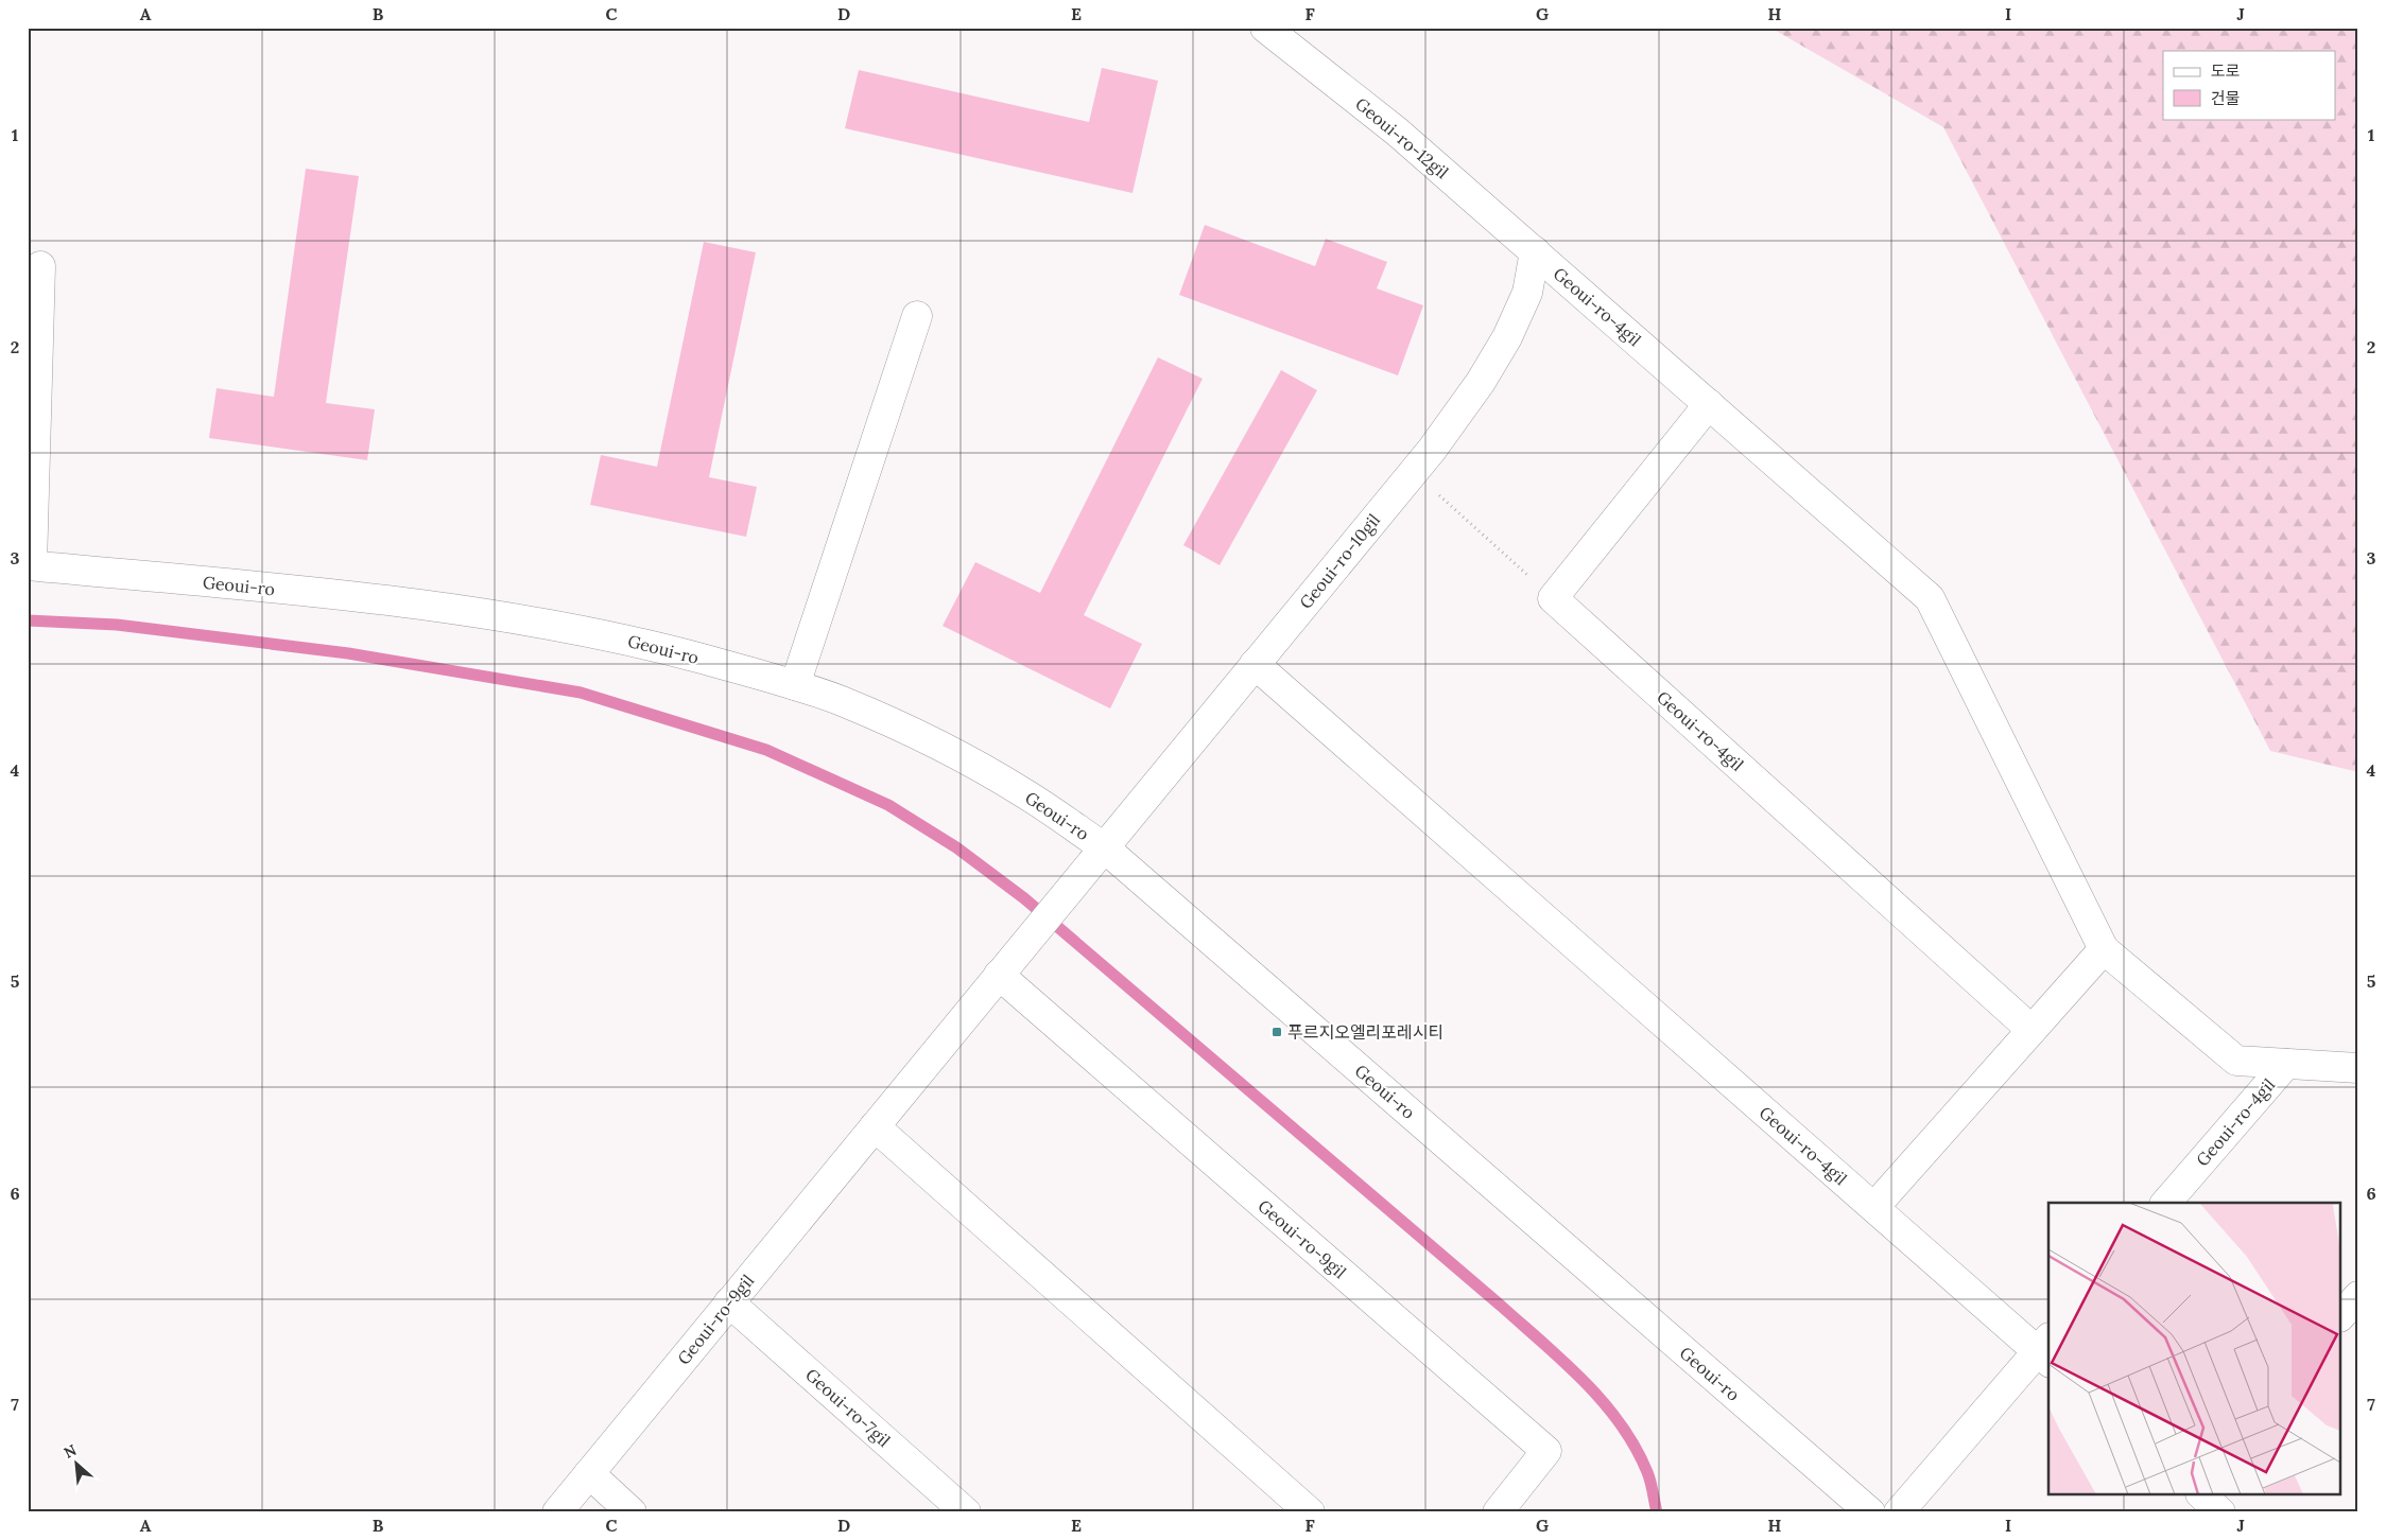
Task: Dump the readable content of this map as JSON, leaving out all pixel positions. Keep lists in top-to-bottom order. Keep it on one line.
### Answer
{"streets":{"street":["Geoui-ro-12gil","Geoui-ro-4gil","Geoui-ro-10gil","Geoui-ro","Geoui-ro-9gil","Geoui-ro-7gil"]},"crossings":[["Geoui-ro-12gil","Geoui-ro-4gil"],["Geoui-ro-12gil","Geoui-ro-10gil"],["Geoui-ro-4gil","Geoui-ro-10gil"],["Geoui-ro-10gil","Geoui-ro"],["Geoui-ro-10gil","Geoui-ro-9gil"],["Geoui-ro","Geoui-ro-9gil"],["Geoui-ro-9gil","Geoui-ro-7gil"]],"places":{"transit":["푸르지오엘리포레시티"]},"legend":["도로","건물"],"north":"top left","grid":{"columns":["A","B","C","D","E","F","G","H","I","J"],"rows":["1","2","3","4","5","6","7"]}}
